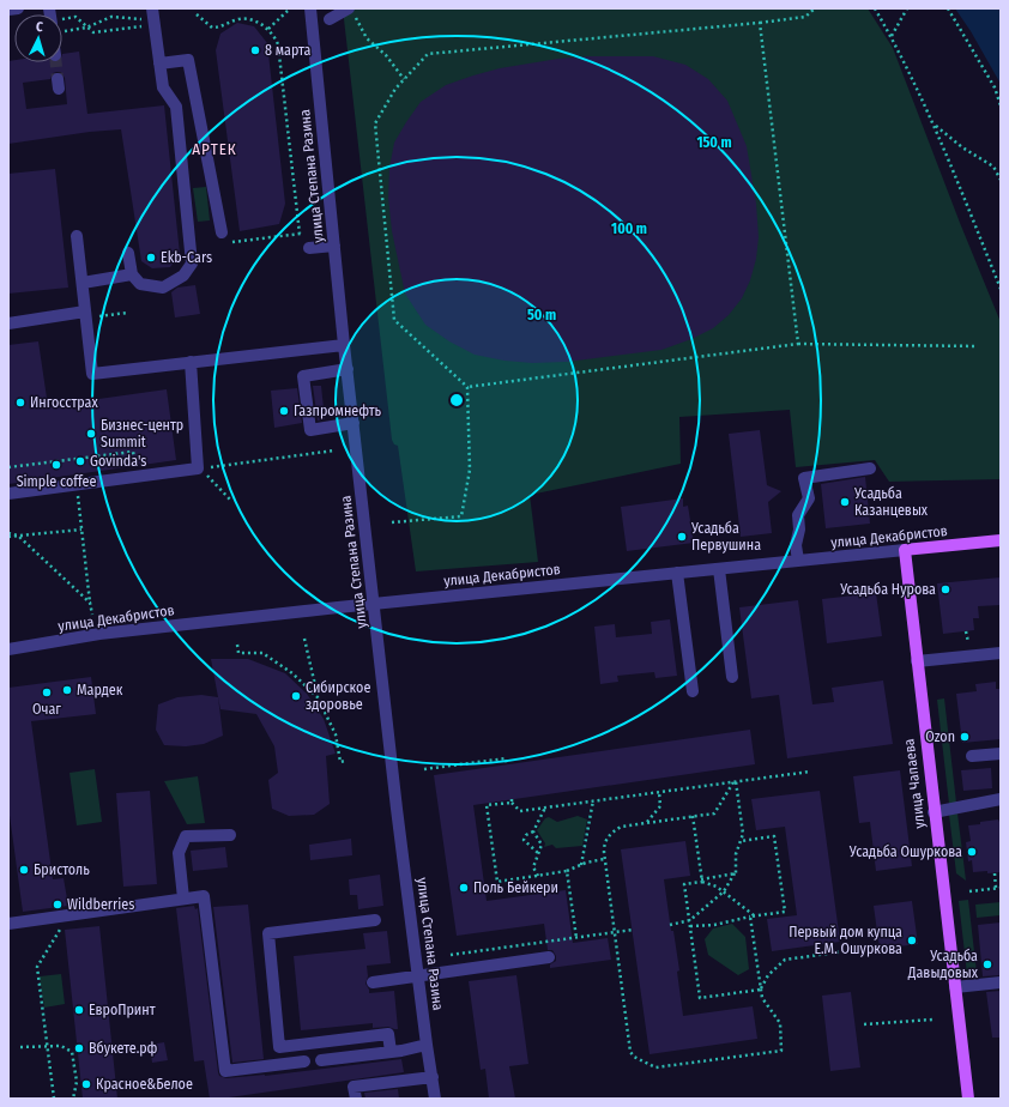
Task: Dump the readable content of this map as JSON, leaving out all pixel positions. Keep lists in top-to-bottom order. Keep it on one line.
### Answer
{"streets":{"main road":["улица Декабристов","улица Чапаева"],"street":["улица Степана Разина"]},"crossings":[["улица Степана Разина","улица Декабристов"],["улица Декабристов","улица Чапаева"]],"districts":["АРТЕК"],"places":["8 марта","Ekb-Cars","Ингосстрах","Газпромнефть","Бизнес-центр Summit","Govinda's","Simple coffee","Усадьба Казанцевых","Усадьба Первушина","Усадьба Нурова","Мардек","Очаг","Сибирское здоровье","Ozon","Усадьба Ошуркова","Бристоль","Поль Бейкери","Wildberries","Первый дом купца Е.М. Ошуркова","Усадьба Давыдовых","ЕвроПринт","Вбукете.рф","Красное&Белое"],"north":"top","rings":["150 m","100 m","50 m"]}
